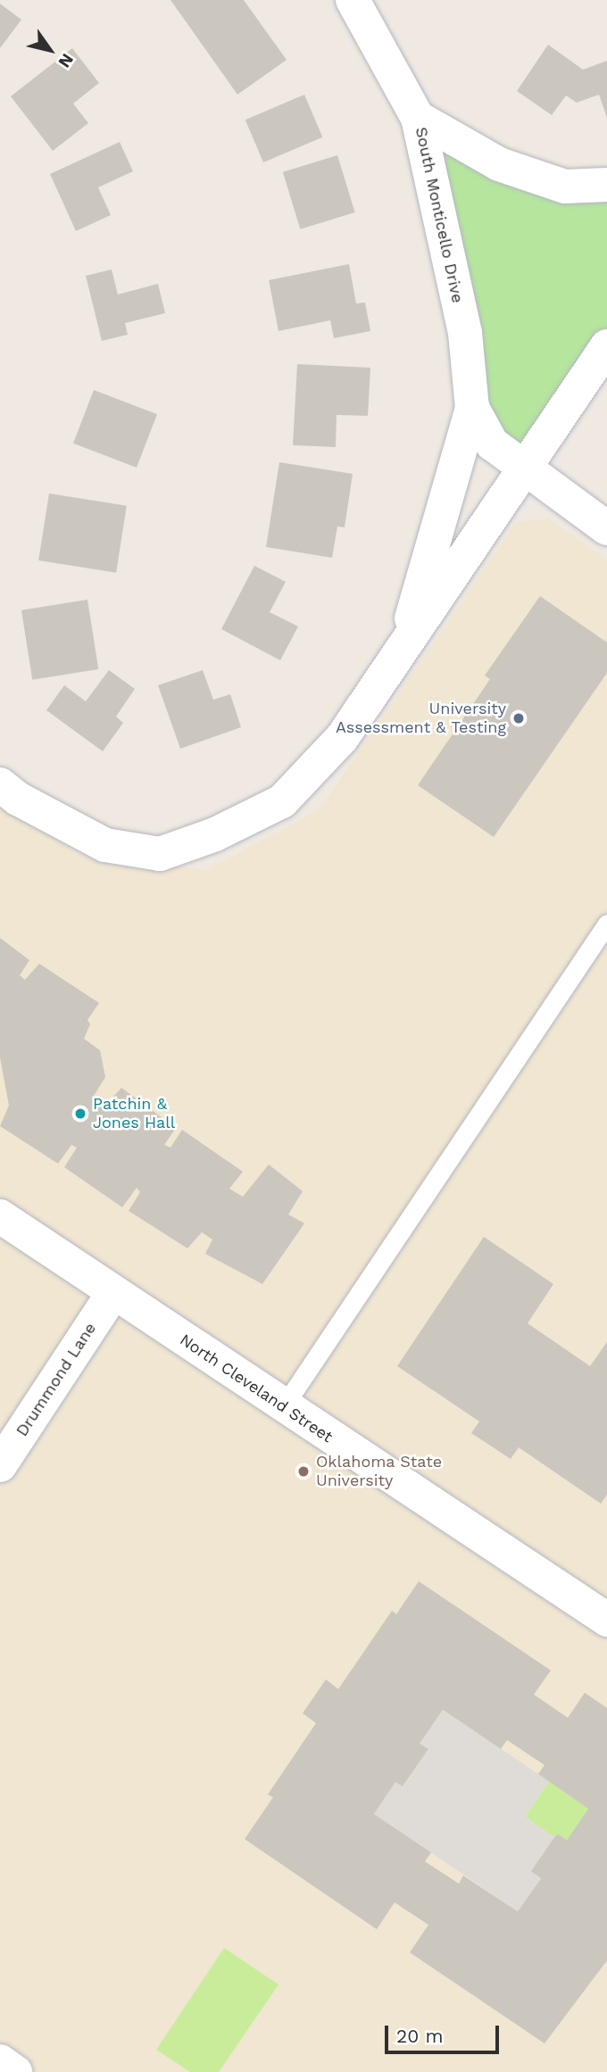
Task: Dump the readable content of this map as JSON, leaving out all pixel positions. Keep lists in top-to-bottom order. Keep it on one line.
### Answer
{"streets":{"street":["South Monticello Drive","Drummond Lane","North Cleveland Street"]},"crossings":[["Drummond Lane","North Cleveland Street"]],"places":["University Assessment & Testing","Patchin & Jones Hall","Oklahoma State University"],"scale_bar":"20 m","north":"bottom right"}
